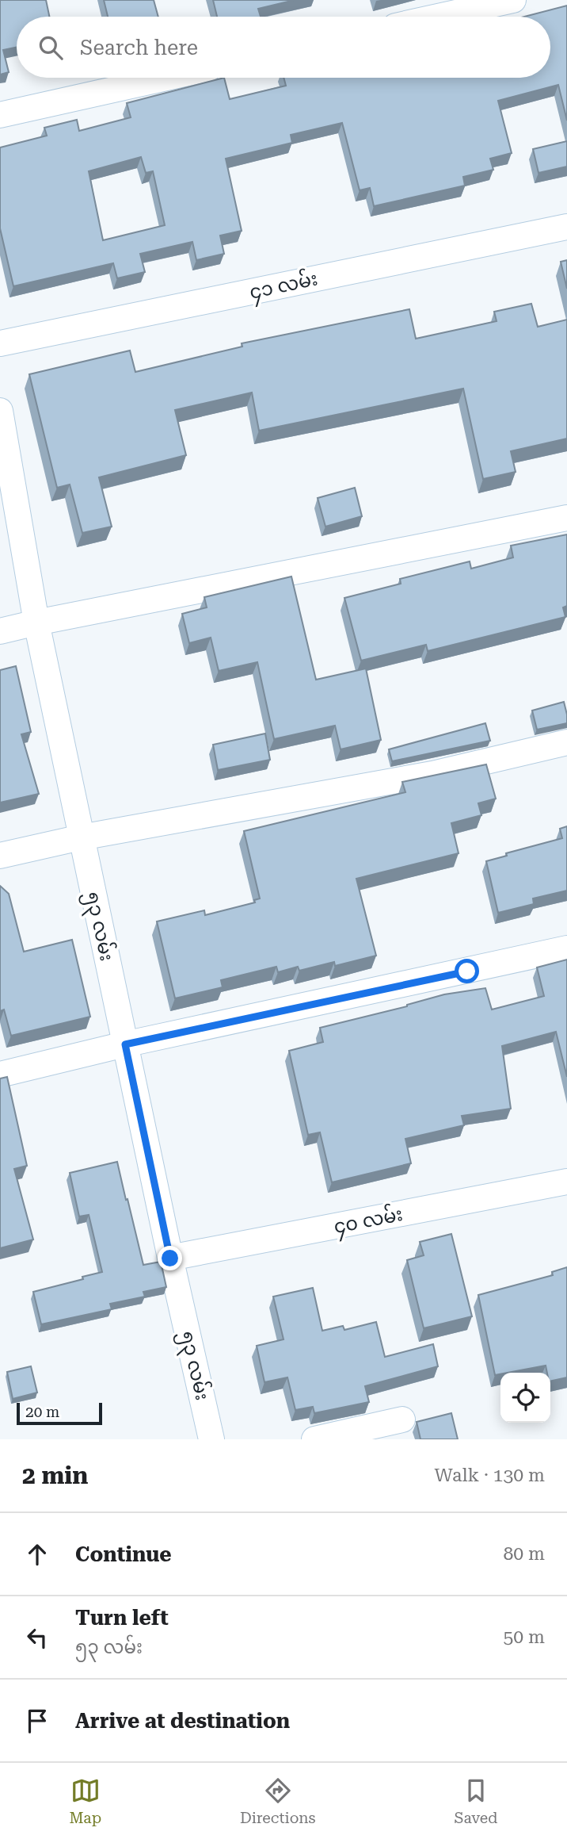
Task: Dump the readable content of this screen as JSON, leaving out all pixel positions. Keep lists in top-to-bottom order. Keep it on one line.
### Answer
{"streets":{"street":["၄၁ လမ်း","၅၃ လမ်း","၄၀ လမ်း"]},"crossings":[["၅၃ လမ်း","၄၀ လမ်း"]],"scale_bar":"20 m","page":{"search":"Search here","scale":"20 m","heading":["2 min","Walk · 130 m"],"list":[["Continue","80 m"],["Turn left","၅၃ လမ်း","50 m"],"Arrive at destination"],"nav":["Map","Directions","Saved"]}}
